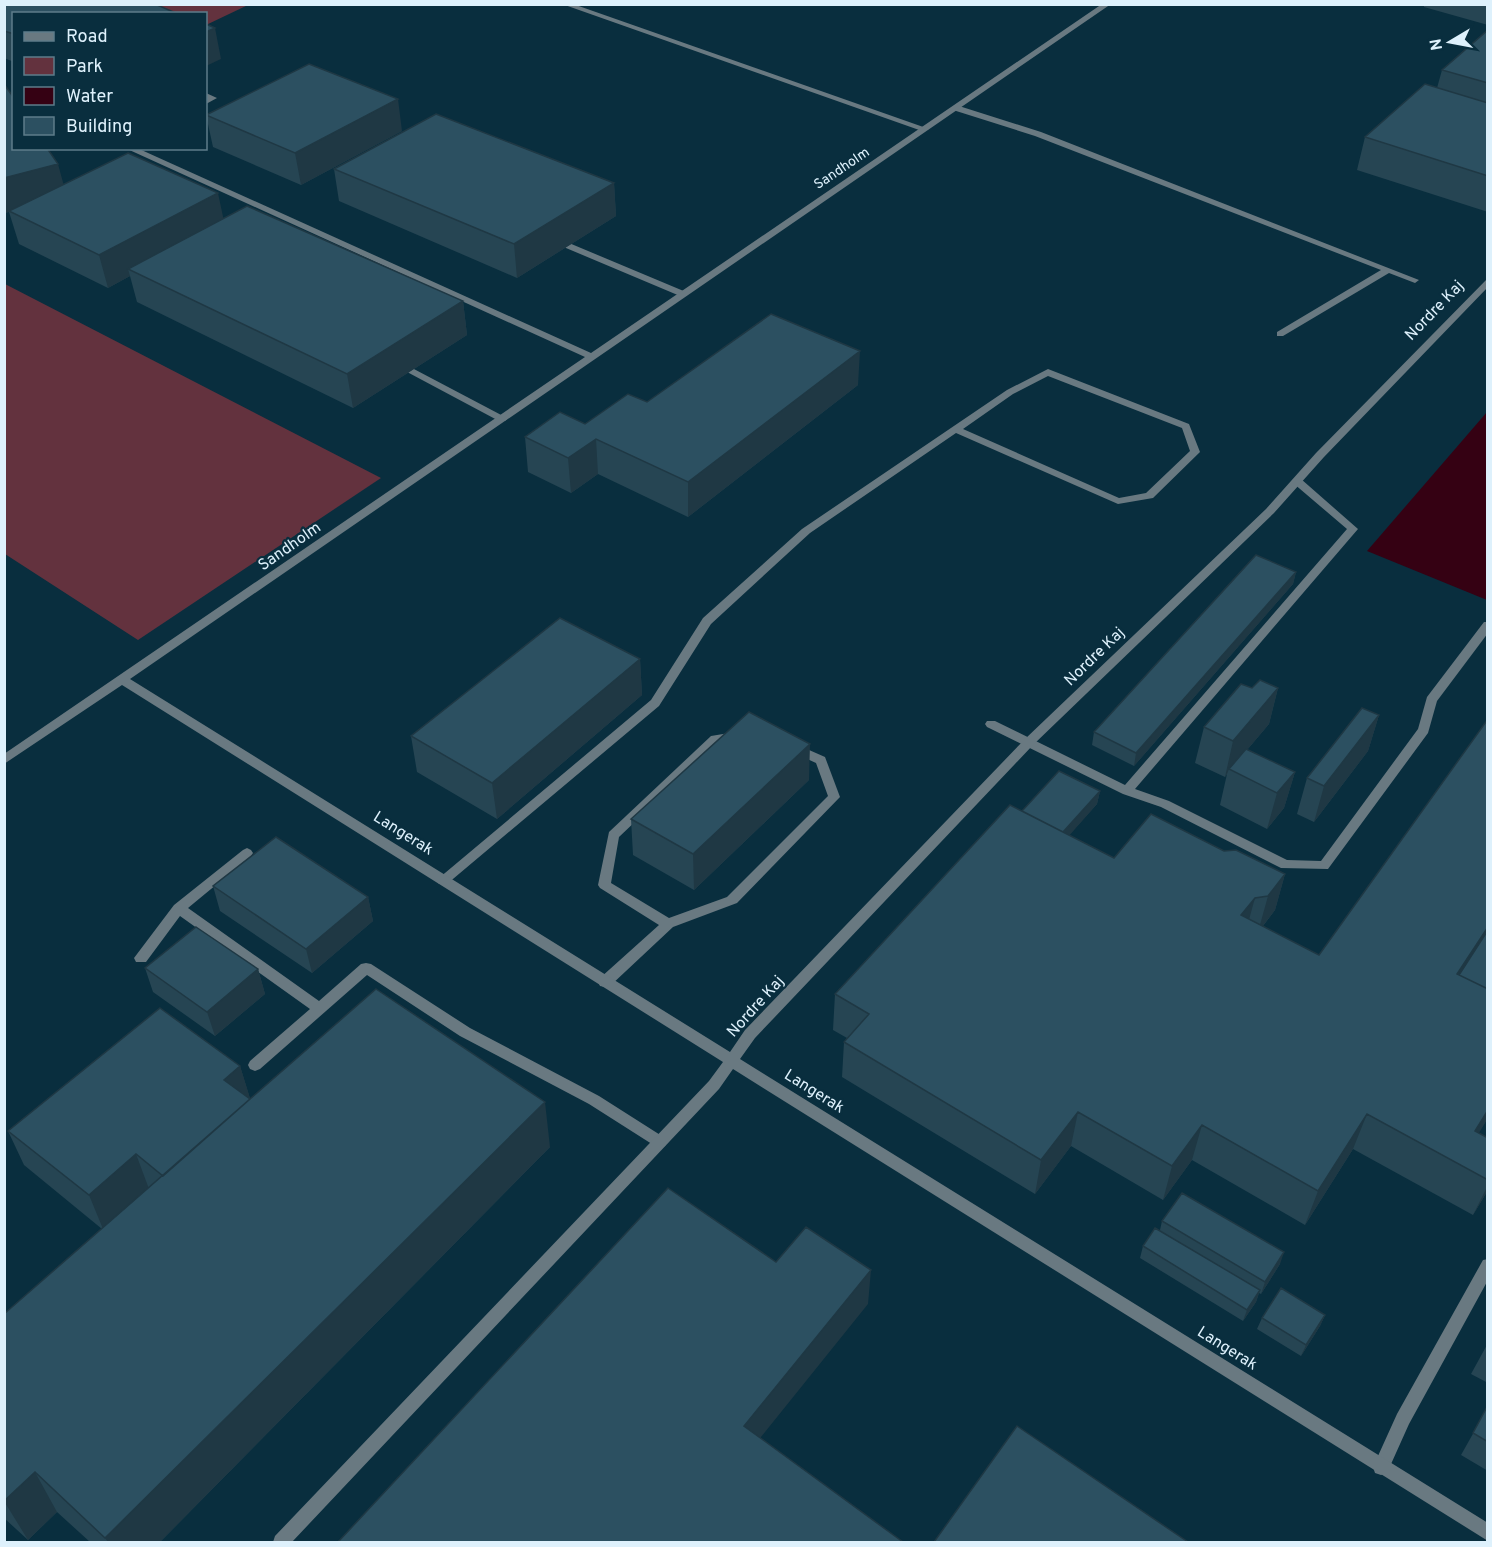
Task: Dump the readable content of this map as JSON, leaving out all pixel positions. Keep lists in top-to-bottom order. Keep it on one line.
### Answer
{"streets":{"street":["Sandholm","Nordre Kaj","Langerak"]},"crossings":[["Sandholm","Langerak"],["Nordre Kaj","Langerak"]],"legend":["Road","Park","Water","Building"],"north":"left"}
